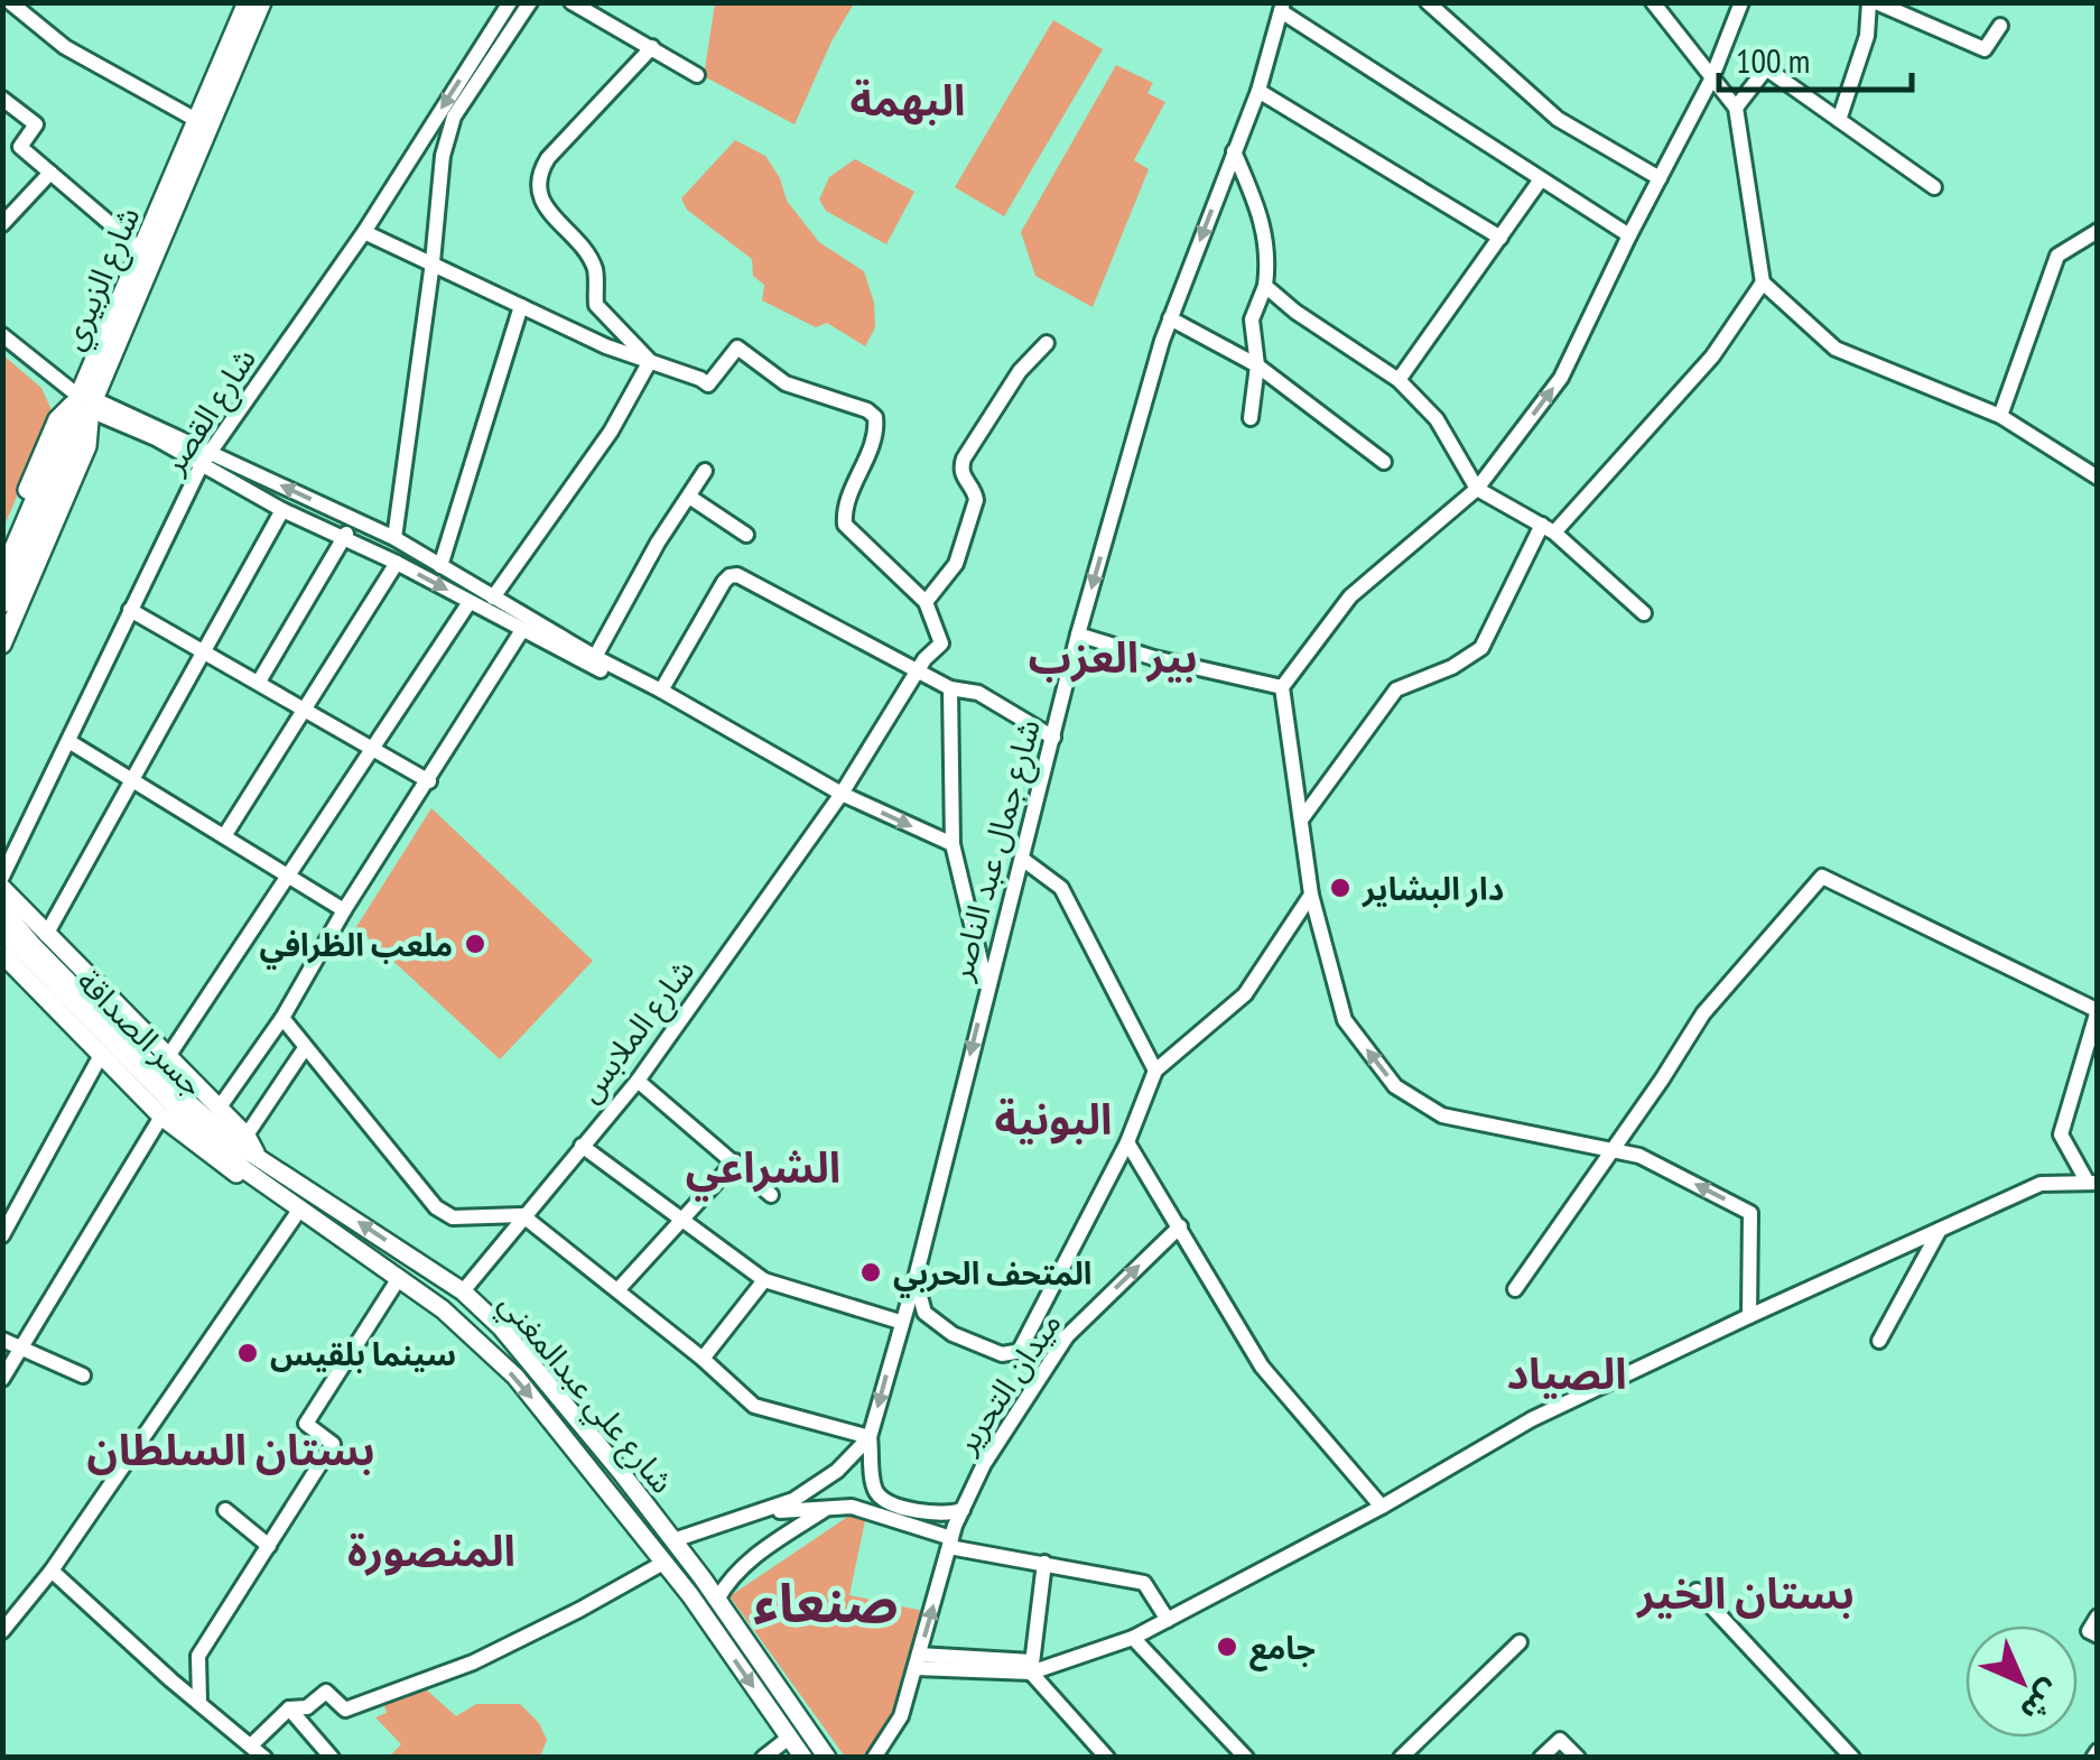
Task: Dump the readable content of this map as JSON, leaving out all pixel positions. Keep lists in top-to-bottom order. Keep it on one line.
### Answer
{"streets":{"main road":["شارع الزبيري","جسر الصداقة","شارع علي عبدالمغني"],"street":["شارع القصر","شارع جمال عبد الناصر","شارع الملابس","ميدان التحرير"]},"crossings":[["شارع جمال عبد الناصر","شارع علي عبدالمغني"],["شارع الملابس","شارع علي عبدالمغني"],["جسر الصداقة","شارع علي عبدالمغني"]],"one_way":["شارع جمال عبد الناصر"],"districts":["البهمة","بير العزب","البونية","الشراعي","الصياد","بستان السلطان","المنصورة","بستان الخير","صنعاء"],"places":["دار البشاير","ملعب الظرافي","المتحف الحربي","سينما بلقيس","جامع"],"scale_bar":"100 m","north":"bottom right"}
